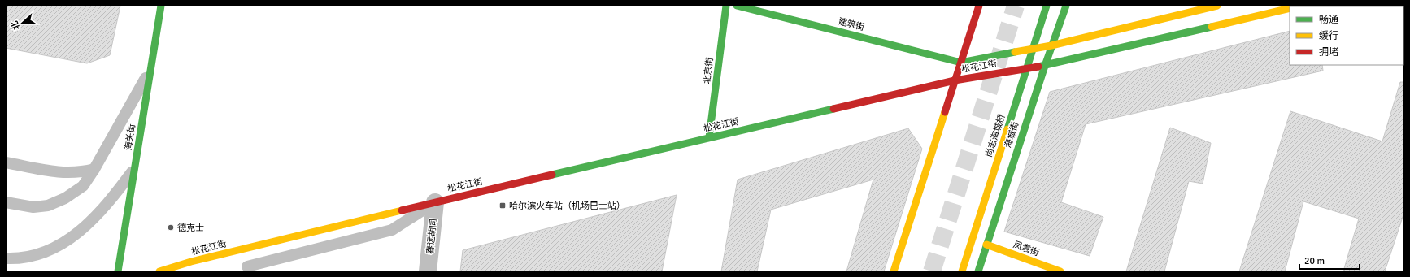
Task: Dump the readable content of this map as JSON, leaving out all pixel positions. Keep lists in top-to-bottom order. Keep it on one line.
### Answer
{"streets":{"street":["建筑街","松花江街","北京街","海城街","尚志海城桥","海关街","春远胡同","凤翥街"]},"crossings":[["建筑街","松花江街"],["松花江街","北京街"],["松花江街","海城街"],["松花江街","春远胡同"],["海城街","凤翥街"]],"places":{"transit":["哈尔滨火车站（机场巴士站）"],"other":["德克士"]},"legend":["畅通","缓行","拥堵"],"scale_bar":"20 m","north":"left"}
